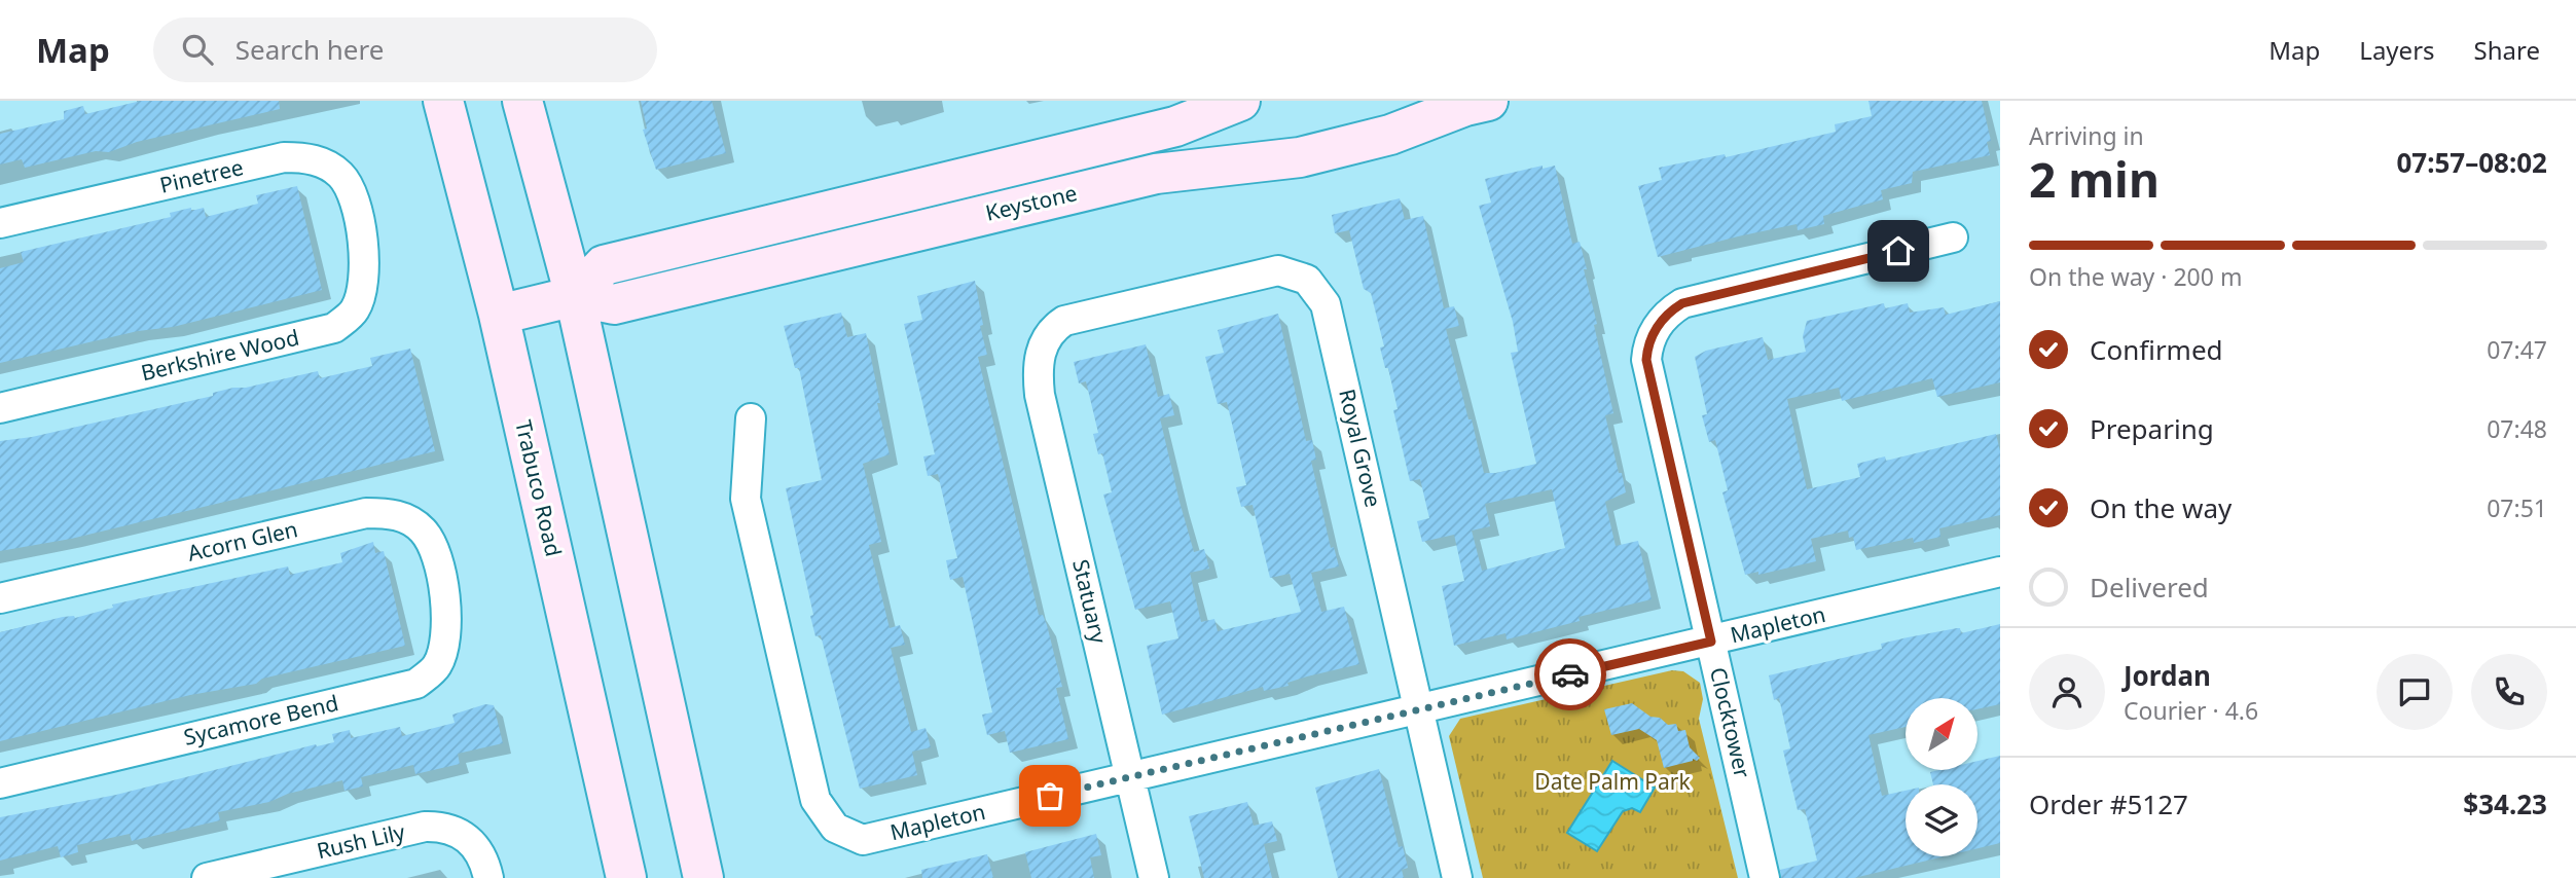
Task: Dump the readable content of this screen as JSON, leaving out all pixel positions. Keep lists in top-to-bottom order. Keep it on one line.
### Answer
{"streets":{"street":["Pinetree","Keystone","Berkshire Wood","Royal Grove","Trabuco Road","Acorn Glen","Statuary","Mapleton","Sycamore Bend","Clocktower","Rush Lily"]},"crossings":[["Pinetree","Berkshire Wood"],["Keystone","Trabuco Road"],["Royal Grove","Statuary"],["Royal Grove","Mapleton"],["Acorn Glen","Sycamore Bend"],["Statuary","Mapleton"],["Mapleton","Clocktower"]],"parks":["Date Palm Park"],"north":"top right","page":{"header":"Map","search":"Search here","nav":["Map","Layers","Share"],"heading":["2 min","Arriving in","07:57–08:02"],"panel":["Jordan","Courier · 4.6","Order #5127","$34.23"],"bar":"On the way · 200 m","list":[["Confirmed","07:47"],["Preparing","07:48"],["On the way","07:51"],"Delivered"]}}
